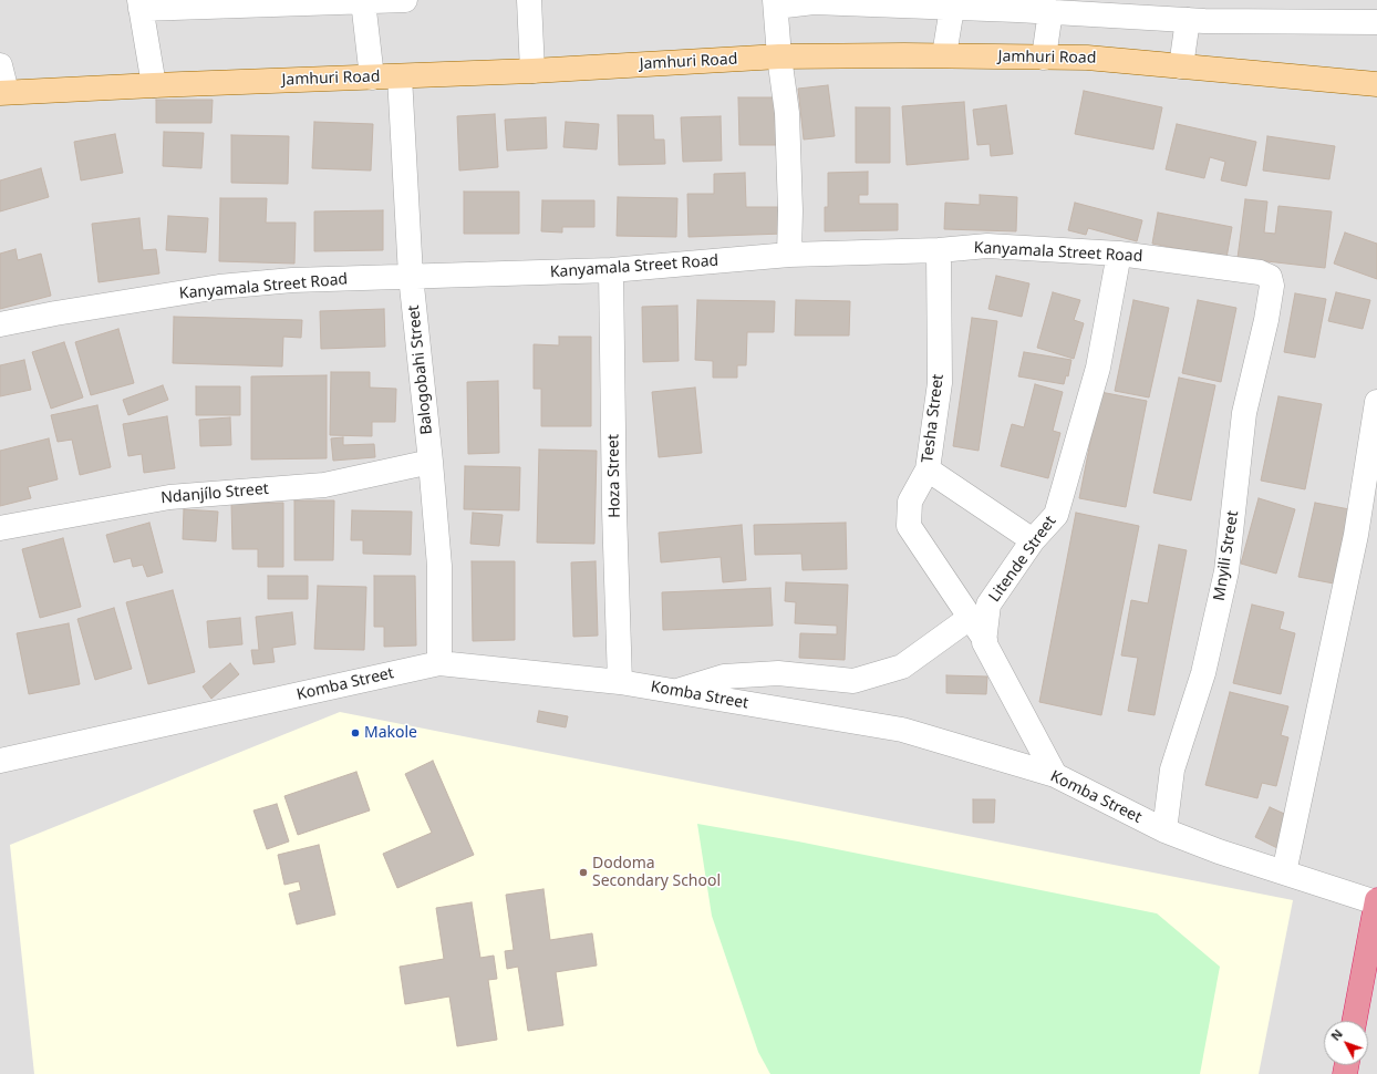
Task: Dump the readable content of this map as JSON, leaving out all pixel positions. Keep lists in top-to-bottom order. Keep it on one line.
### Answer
{"streets":{"main road":["Jamhuri Road"],"street":["Kanyamala Street Road","Balogobahi Street","Tesha Street","Hoza Street","Ndanjílo Street","Mnyili Street","Litende Street","Komba Street"]},"crossings":[["Jamhuri Road","Balogobahi Street"],["Kanyamala Street Road","Balogobahi Street"],["Kanyamala Street Road","Tesha Street"],["Kanyamala Street Road","Hoza Street"],["Kanyamala Street Road","Mnyili Street"],["Kanyamala Street Road","Litende Street"],["Balogobahi Street","Ndanjílo Street"],["Balogobahi Street","Komba Street"],["Tesha Street","Litende Street"],["Hoza Street","Komba Street"],["Mnyili Street","Komba Street"],["Litende Street","Komba Street"]],"places":["Makole","Dodoma Secondary School"],"north":"top left"}
